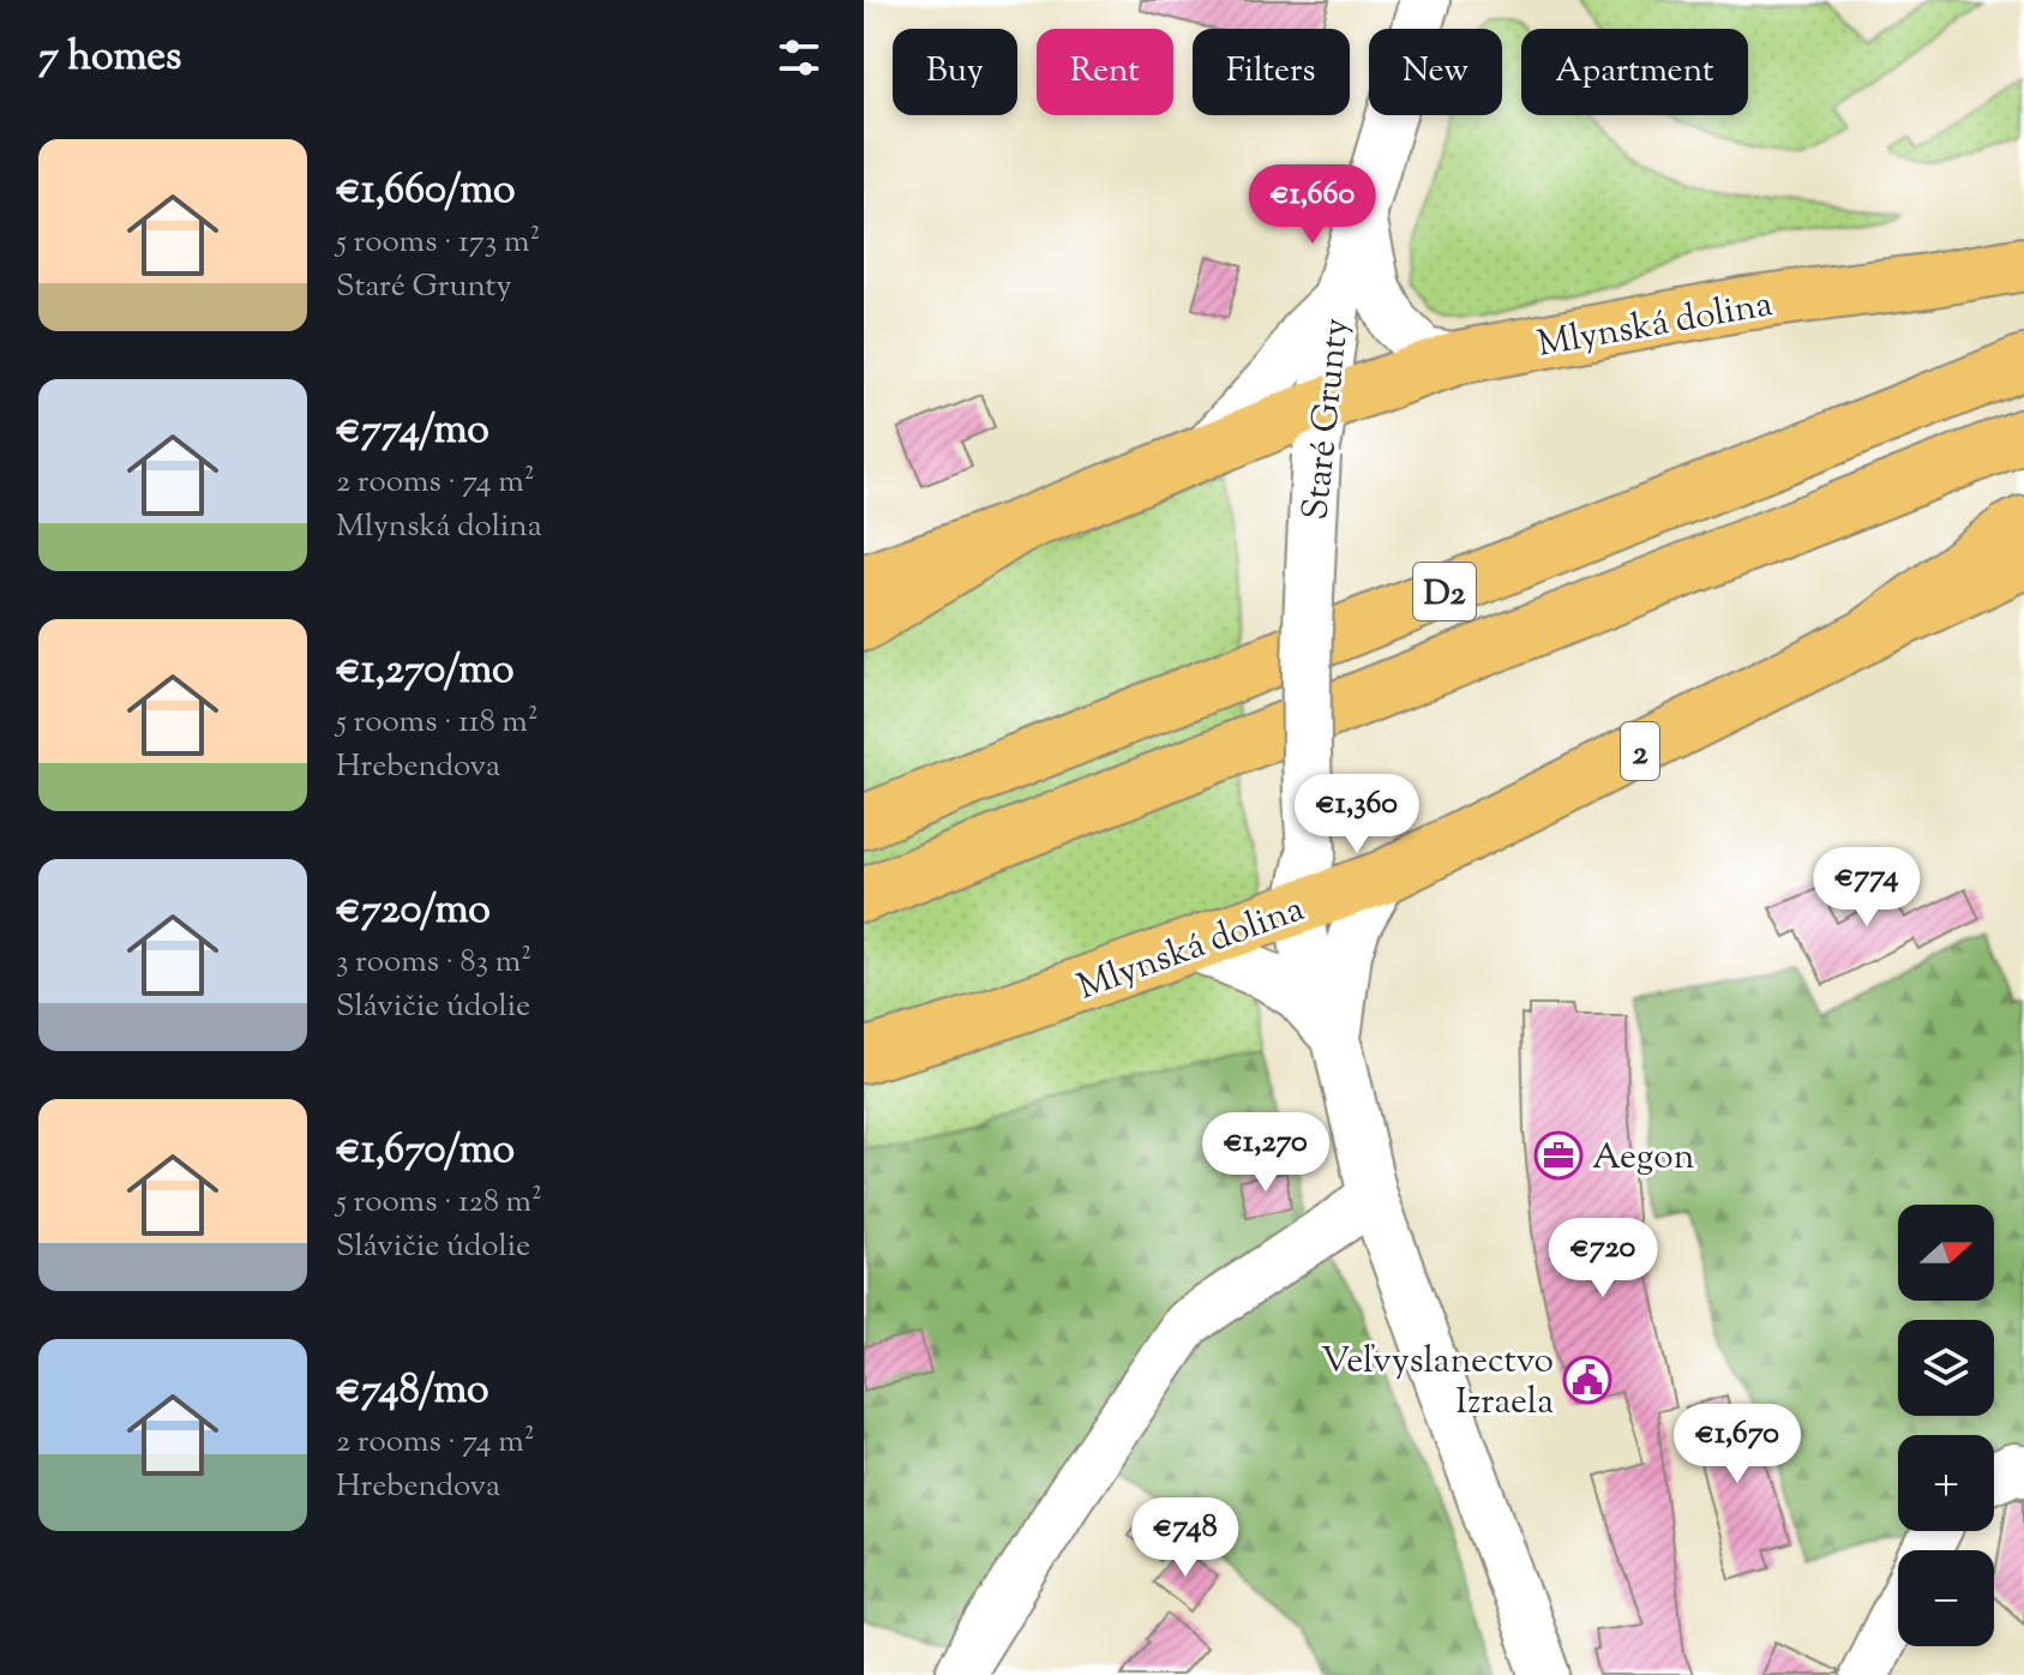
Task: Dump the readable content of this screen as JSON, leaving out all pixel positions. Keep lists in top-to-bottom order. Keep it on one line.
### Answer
{"streets":{"main road":["Mlynská dolina","D2","2"],"street":["Staré Grunty"]},"crossings":[["Mlynská dolina","Staré Grunty"]],"places":{"office":["Aegon"],"public building":["Veľvyslanectvo Izraela"]},"north":"right","page":{"heading":"7 homes","chip":["Buy","Rent","Filters","New","Apartment"],"list":[{"name":"€1,660/mo","note":"5 rooms · 173 m² · Staré Grunty"},{"name":"€774/mo","note":"2 rooms · 74 m² · Mlynská dolina"},{"name":"€1,270/mo","note":"5 rooms · 118 m² · Hrebendova"},{"name":"€720/mo","note":"3 rooms · 83 m² · Slávičie údolie"},{"name":"€1,670/mo","note":"5 rooms · 128 m² · Slávičie údolie"},{"name":"€748/mo","note":"2 rooms · 74 m² · Hrebendova"}],"price":["€1,660","€1,360","€774","€1,270","€720","€1,670","€748"],"map_buttons":["+","−"]}}
